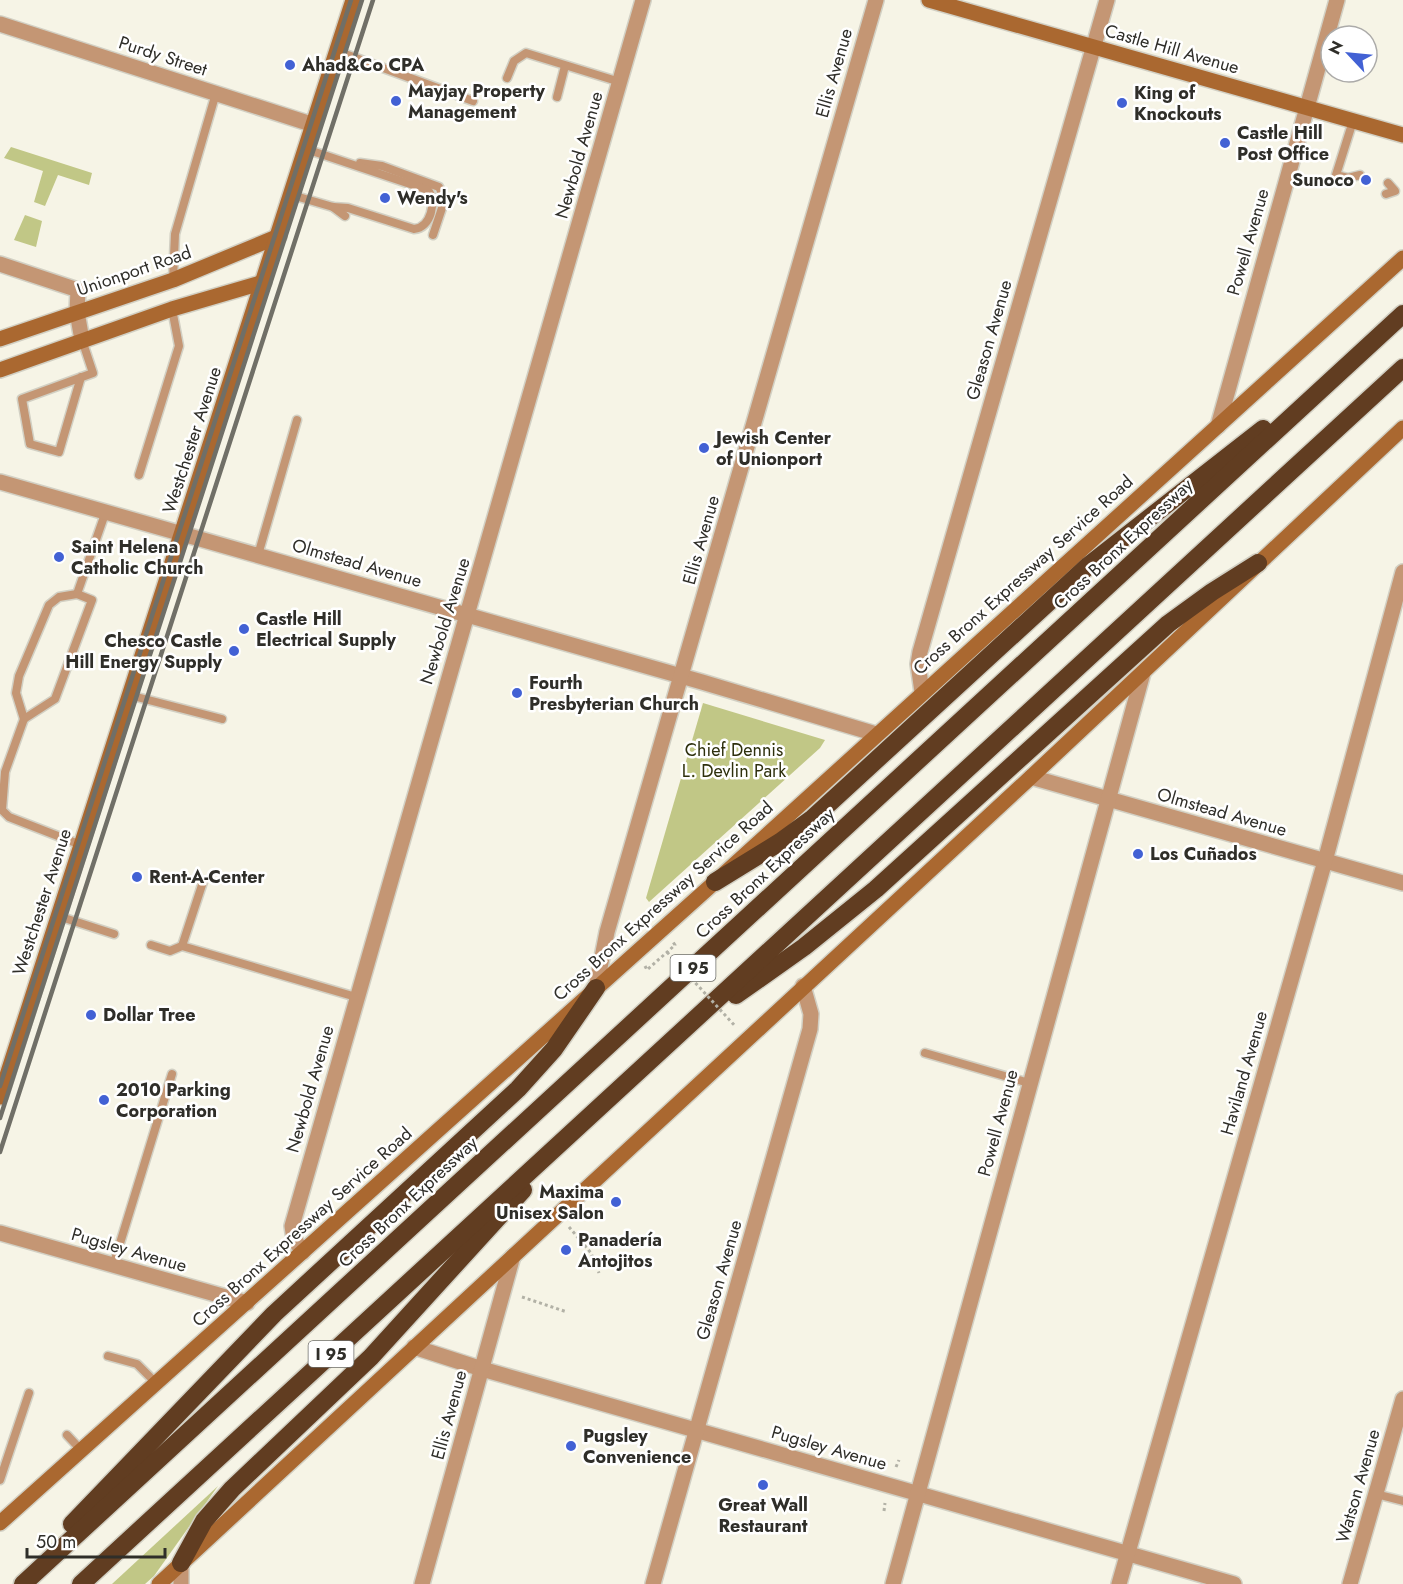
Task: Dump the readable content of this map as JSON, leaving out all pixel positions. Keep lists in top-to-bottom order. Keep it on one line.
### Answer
{"streets":{"highway":["Cross Bronx Expressway","I 95"],"main road":["Castle Hill Avenue","Unionport Road","Westchester Avenue","Cross Bronx Expressway Service Road"],"street":["Purdy Street","Ellis Avenue","Newbold Avenue","Powell Avenue","Gleason Avenue","Olmstead Avenue","Haviland Avenue","Pugsley Avenue","Watson Avenue"]},"crossings":[["Castle Hill Avenue","Powell Avenue"],["Castle Hill Avenue","Gleason Avenue"],["Purdy Street","Westchester Avenue"],["Ellis Avenue","Olmstead Avenue"],["Ellis Avenue","Cross Bronx Expressway Service Road"],["Ellis Avenue","Pugsley Avenue"],["Newbold Avenue","Olmstead Avenue"],["Newbold Avenue","Cross Bronx Expressway Service Road"],["Powell Avenue","Olmstead Avenue"],["Powell Avenue","Cross Bronx Expressway Service Road"],["Powell Avenue","Pugsley Avenue"],["Unionport Road","Westchester Avenue"],["Gleason Avenue","Cross Bronx Expressway Service Road"],["Gleason Avenue","Pugsley Avenue"],["Westchester Avenue","Olmstead Avenue"],["Olmstead Avenue","Cross Bronx Expressway Service Road"],["Olmstead Avenue","Haviland Avenue"],["Cross Bronx Expressway Service Road","Pugsley Avenue"],["Haviland Avenue","Pugsley Avenue"]],"parks":["Chief Dennis L. Devlin Park"],"places":["Ahad&Co CPA","Mayjay Property Management","King of Knockouts","Castle Hill Post Office","Sunoco","Wendy's","Jewish Center of Unionport","Saint Helena Catholic Church","Castle Hill Electrical Supply","Chesco Castle Hill Energy Supply","Fourth Presbyterian Church","Los Cuñados","Rent-A-Center","Dollar Tree","2010 Parking Corporation","Maxima Unisex Salon","Panadería Antojitos","Pugsley Convenience","Great Wall Restaurant"],"scale_bar":"50 m","north":"top left"}
